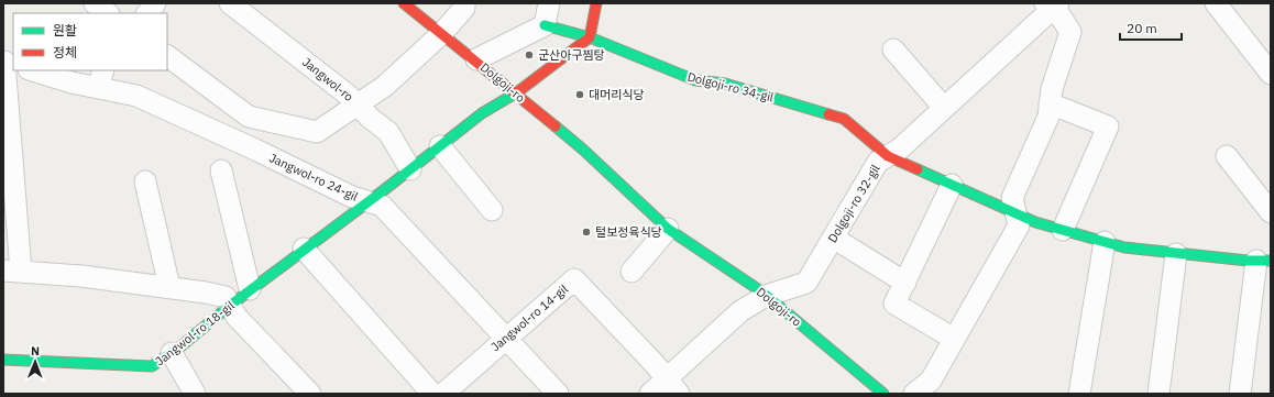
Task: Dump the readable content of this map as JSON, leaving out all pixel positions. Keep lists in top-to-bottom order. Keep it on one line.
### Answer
{"streets":{"street":["Jangwol-ro","Dolgoji-ro","Dolgoji-ro 34-gil","Jangwol-ro 24-gil","Dolgoji-ro 32-gil","Jangwol-ro 14-gil","Jangwol-ro 18-gil"]},"crossings":[["Jangwol-ro","Jangwol-ro 18-gil"],["Dolgoji-ro","Dolgoji-ro 34-gil"],["Dolgoji-ro","Dolgoji-ro 32-gil"],["Dolgoji-ro","Jangwol-ro 18-gil"],["Dolgoji-ro 34-gil","Dolgoji-ro 32-gil"],["Jangwol-ro 24-gil","Jangwol-ro 14-gil"],["Jangwol-ro 24-gil","Jangwol-ro 18-gil"],["Dolgoji-ro 32-gil","Jangwol-ro 14-gil"]],"places":["군산아구찜탕","대머리식당","털보정육식당"],"legend":["원활","정체"],"scale_bar":"20 m","north":"top"}
